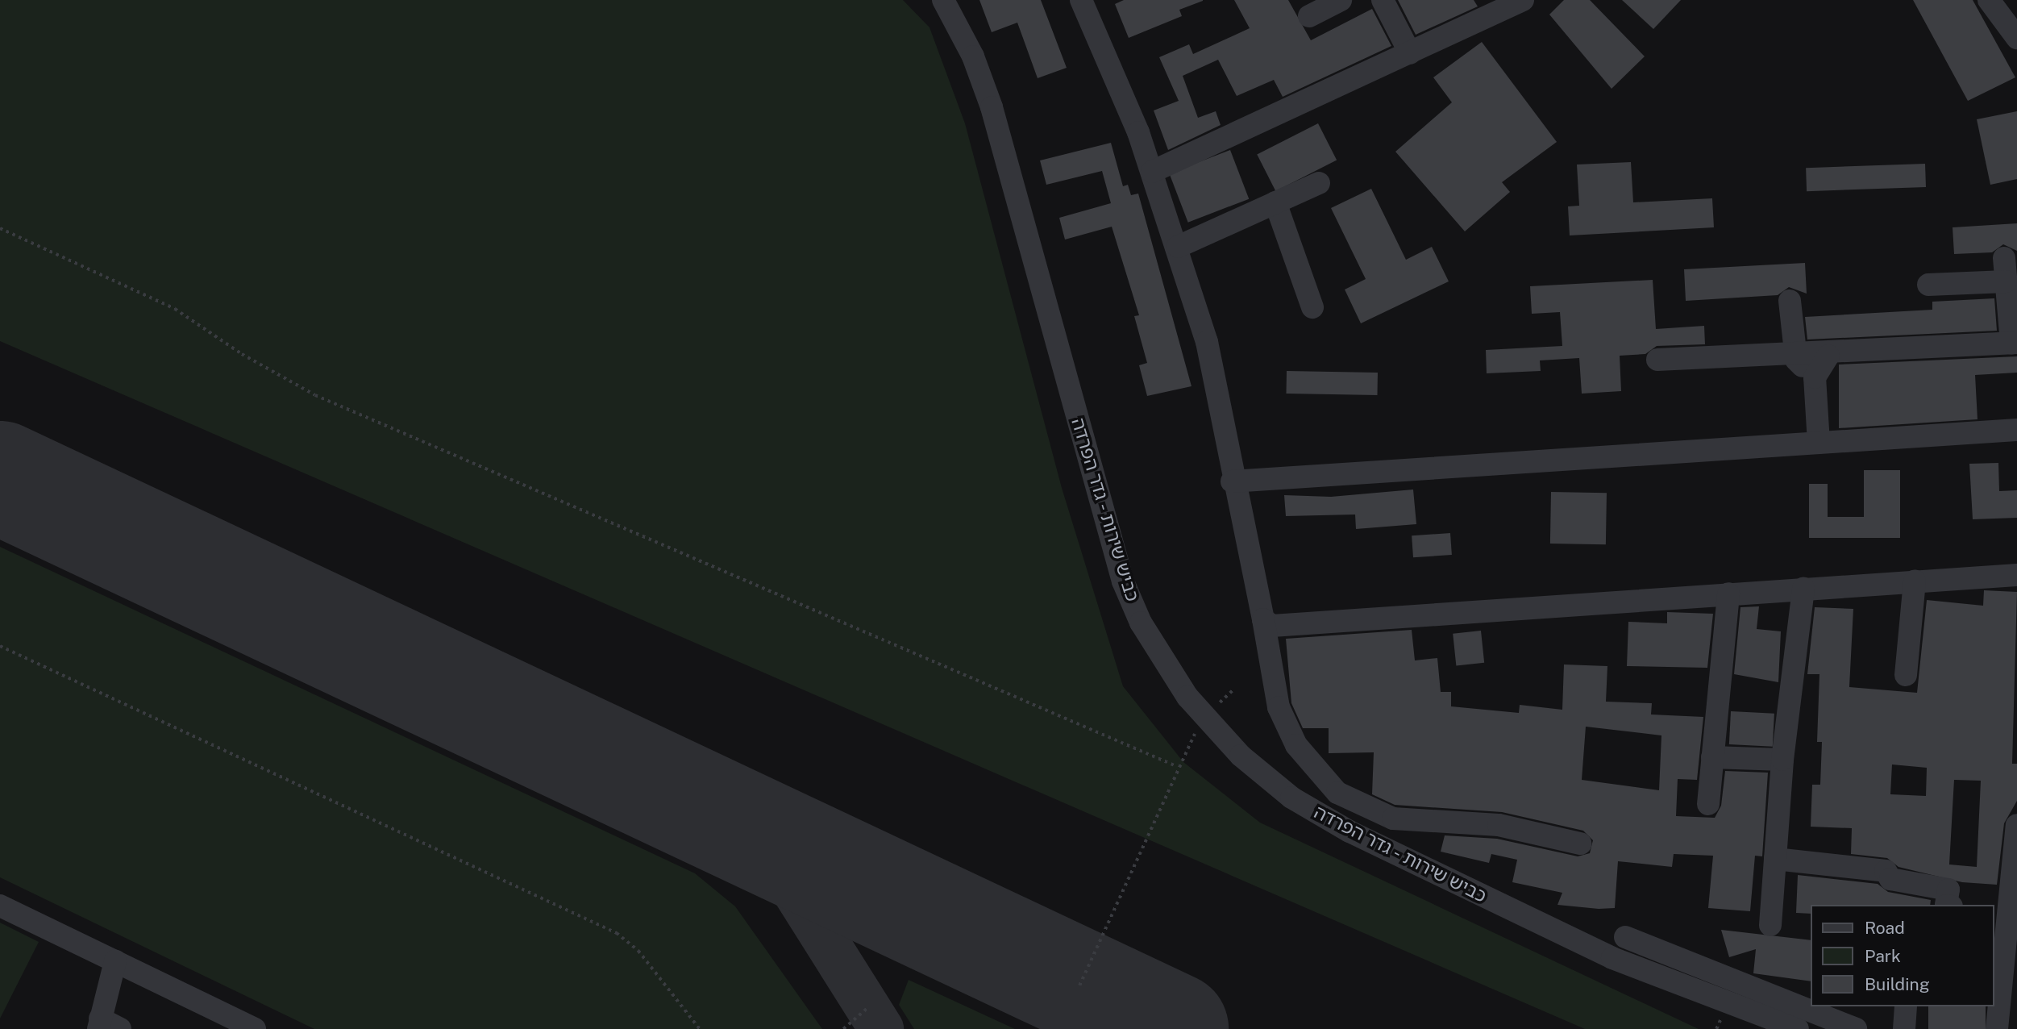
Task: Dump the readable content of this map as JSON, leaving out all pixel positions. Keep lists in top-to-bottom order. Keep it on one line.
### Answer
{"streets":{"street":["כביש שירות - גדר הפרדה"]},"legend":["Road","Park","Building"]}
